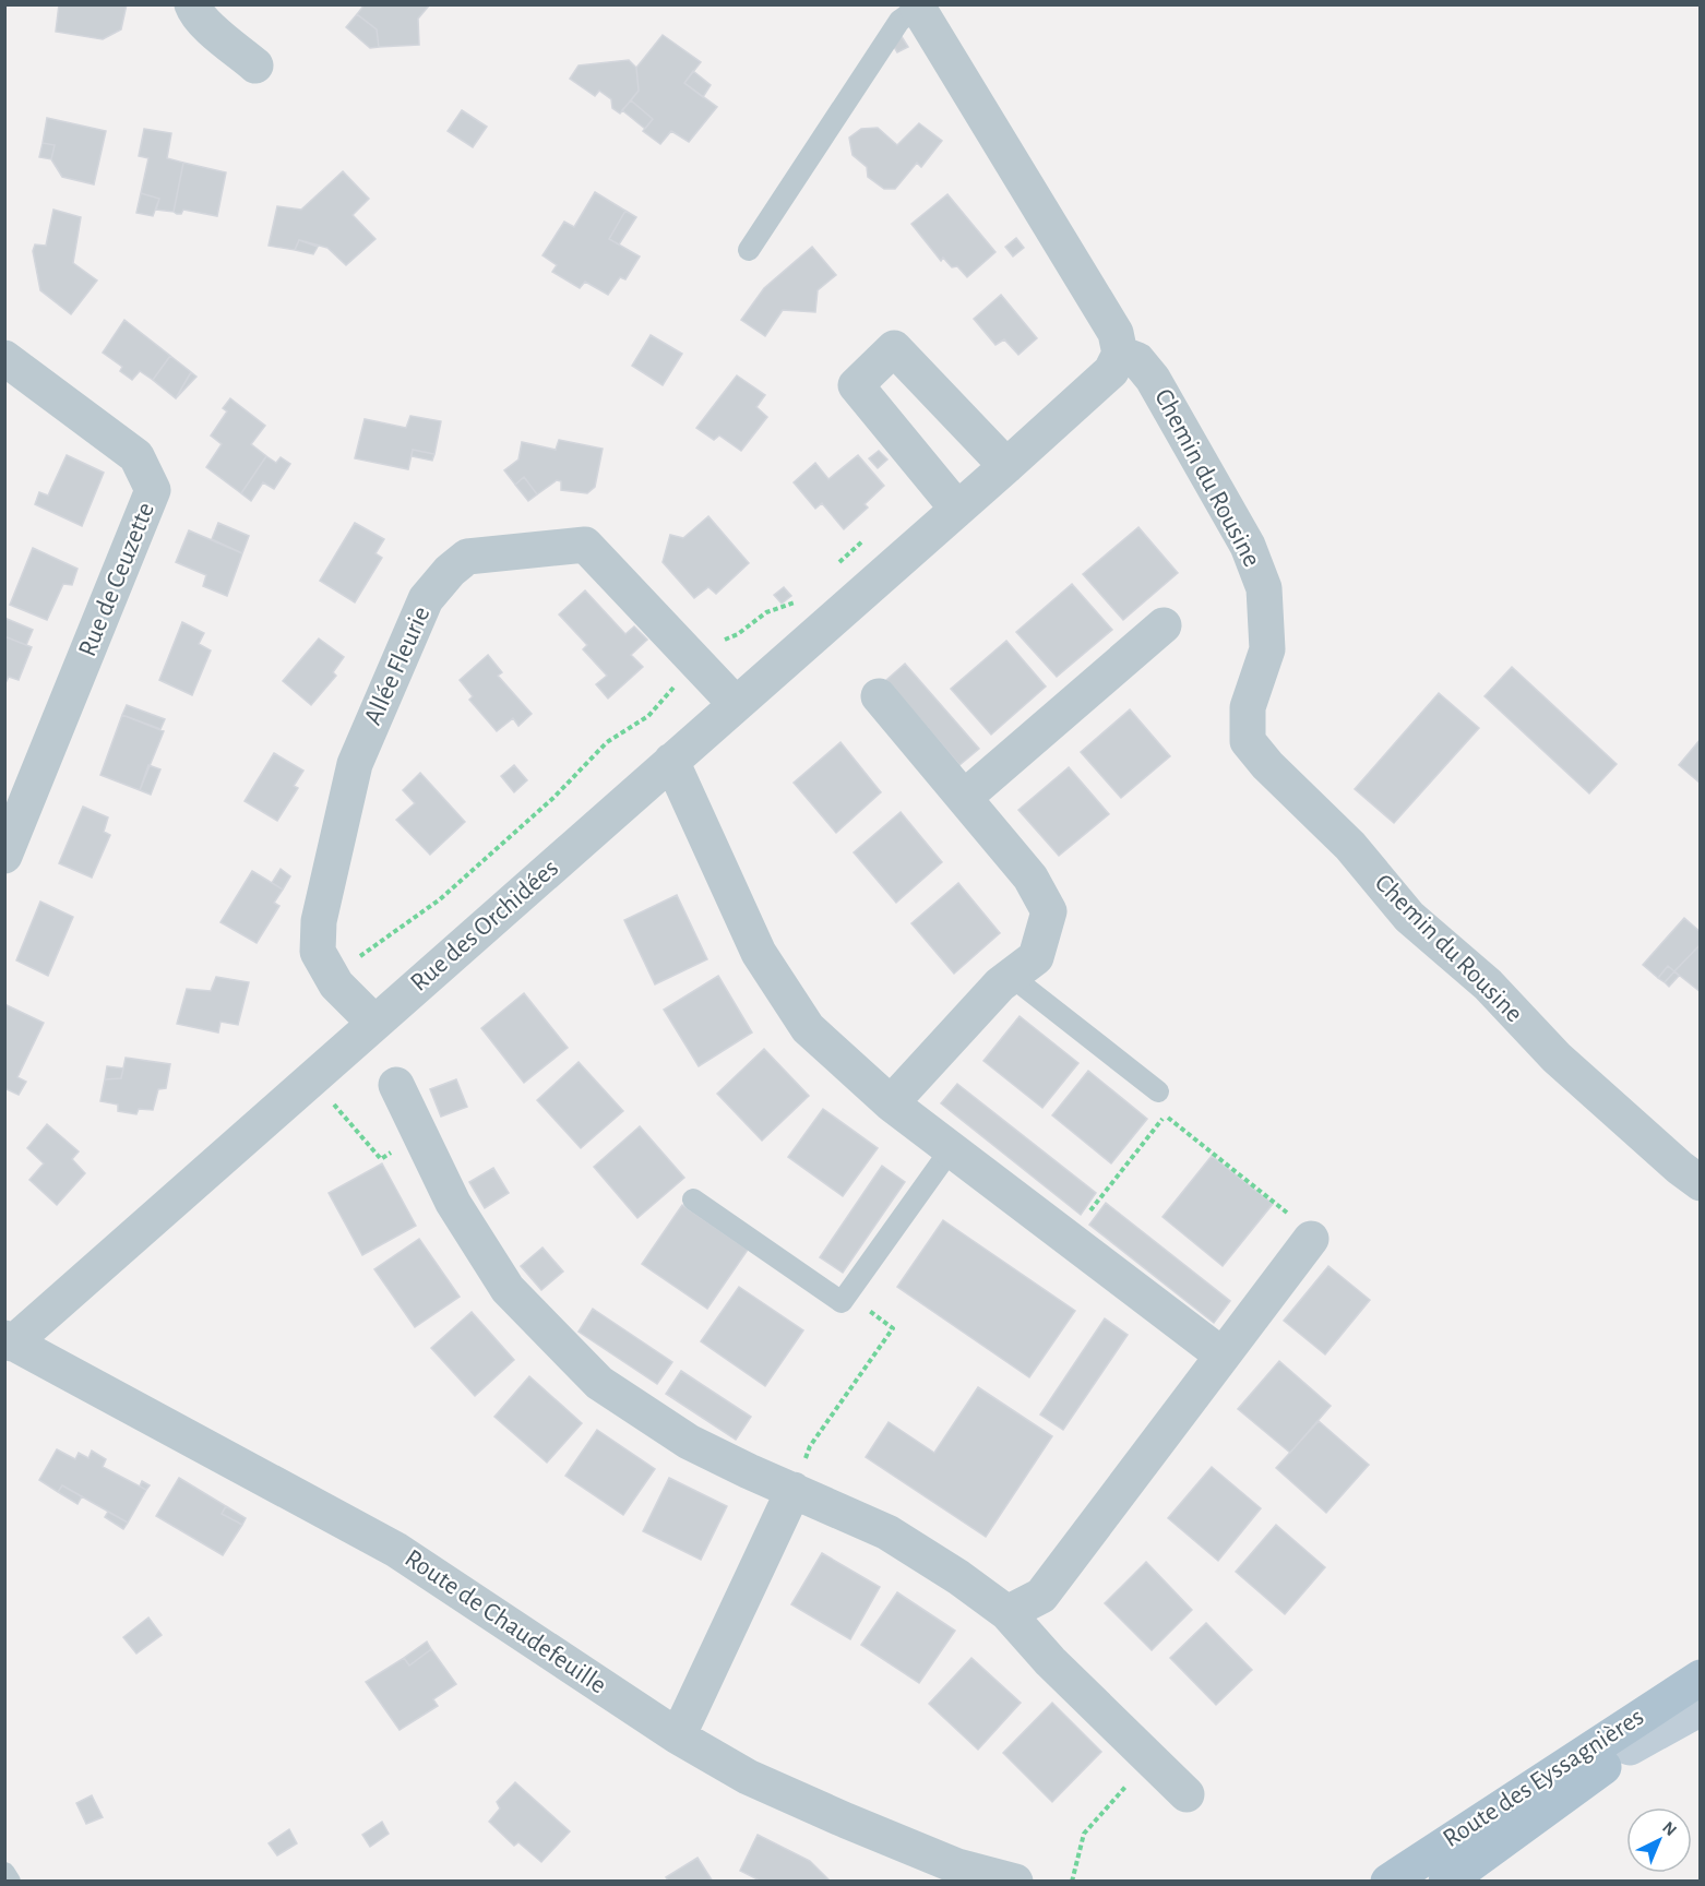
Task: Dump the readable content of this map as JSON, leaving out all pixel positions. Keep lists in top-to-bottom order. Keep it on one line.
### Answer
{"streets":{"main road":["Route des Eyssagnières"],"street":["Chemin du Rousine","Rue de Ceuzette","Allée Fleurie","Rue des Orchidées","Route de Chaudefeuille"]},"crossings":[["Chemin du Rousine","Rue des Orchidées"],["Allée Fleurie","Rue des Orchidées"],["Rue des Orchidées","Route de Chaudefeuille"]],"north":"top right"}
